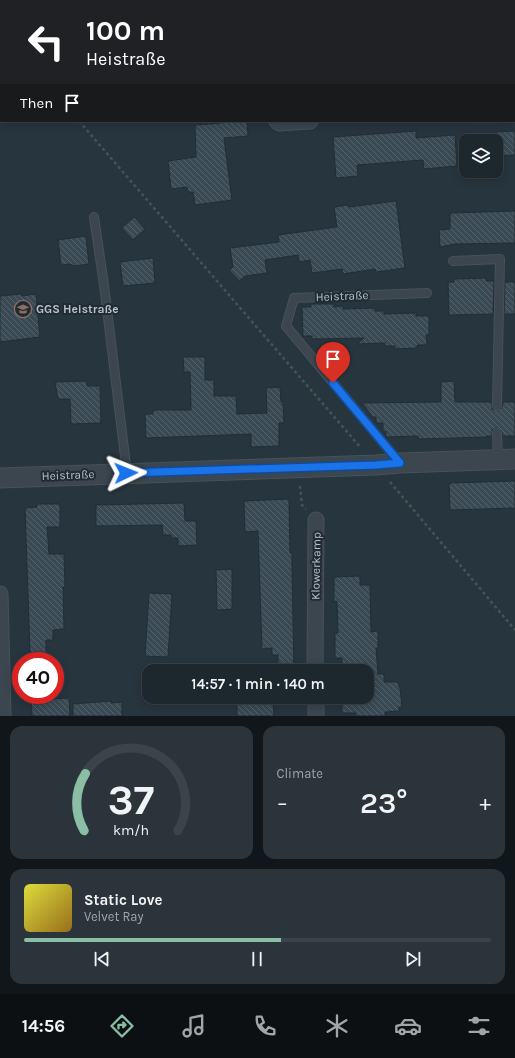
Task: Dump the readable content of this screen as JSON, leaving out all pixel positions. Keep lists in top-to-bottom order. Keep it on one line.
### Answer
{"streets":{"street":["Heistraße","Klowerkamp"]},"crossings":[["Heistraße","Klowerkamp"]],"places":{"school or university":["GGS Heistraße"]},"page":{"turn":["100 m","Heistraße"],"then":"Then","limit":"40","trip":"14:57 · 1 min · 140 m","tile":"Climate","heat":["−","23°","+"],"song":["Static Love","Velvet Ray"],"tabs":"14:56","gauge":["37","km/h"]}}
